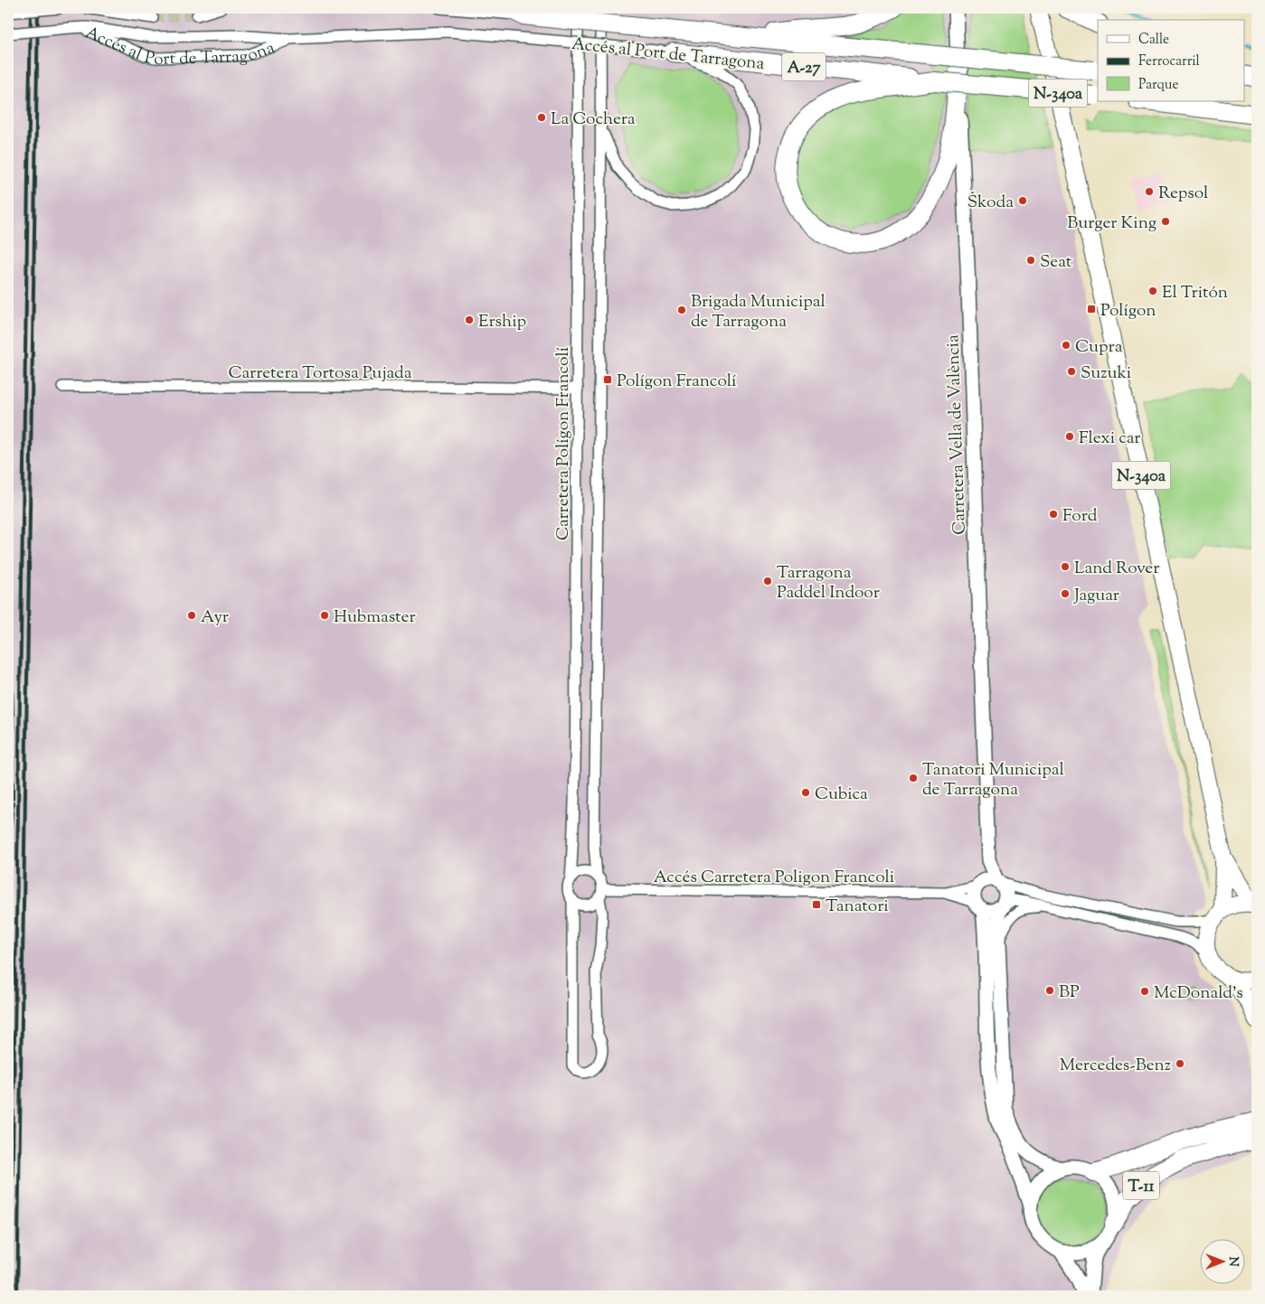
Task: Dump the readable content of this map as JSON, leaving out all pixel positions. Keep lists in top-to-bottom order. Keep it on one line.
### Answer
{"streets":{"highway":["Accés al Port de Tarragona","A-27","T-11"],"main road":["N-340a"],"street":["Carretera Tortosa Pujada","Carretera Vella de València","Carretera Polígon Francolí","Accés Carretera Poligon Francoli"]},"crossings":[["Accés al Port de Tarragona","Carretera Polígon Francolí"],["Carretera Tortosa Pujada","Carretera Polígon Francolí"],["Carretera Vella de València","Accés Carretera Poligon Francoli"],["Carretera Polígon Francolí","Accés Carretera Poligon Francoli"]],"places":{"other":["La Cochera","Repsol","Škoda","Burger King","Seat","El Tritón","Brigada Municipal de Tarragona","Ership","Cupra","Suzuki","Flexi car","Ford","Land Rover","Tarragona Paddel Indoor","Jaguar","Ayr","Hubmaster","Tanatori Municipal de Tarragona","Cubica","BP","McDonald's","Mercedes-Benz"],"transit":["Polígon","Polígon Francolí","Tanatori"]},"legend":["Calle","Ferrocarril","Parque"],"north":"right"}
